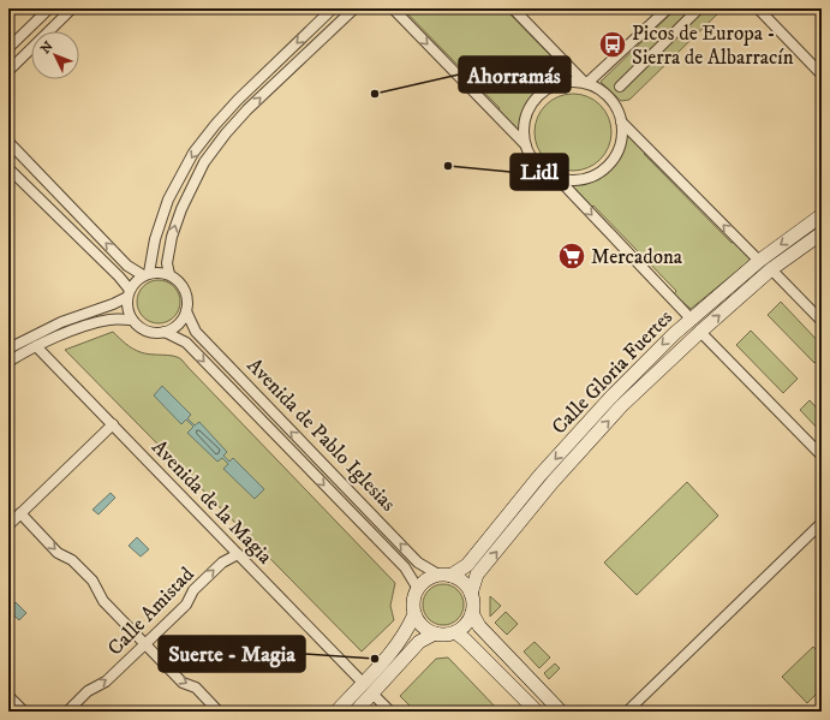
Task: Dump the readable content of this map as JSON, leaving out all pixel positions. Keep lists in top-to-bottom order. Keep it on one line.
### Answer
{"streets":{"main road":["Calle Gloria Fuertes"],"street":["Avenida de Pablo Iglesias","Avenida de la Magia","Calle Amistad"]},"crossings":[["Calle Gloria Fuertes","Avenida de Pablo Iglesias"],["Avenida de la Magia","Calle Amistad"]],"one_way":["Calle Amistad"],"places":{"bus stop":["Picos de Europa - Sierra de Albarracín"],"other":["Ahorramás","Lidl","Suerte - Magia"],"supermarket":["Mercadona"]},"north":"top left"}
